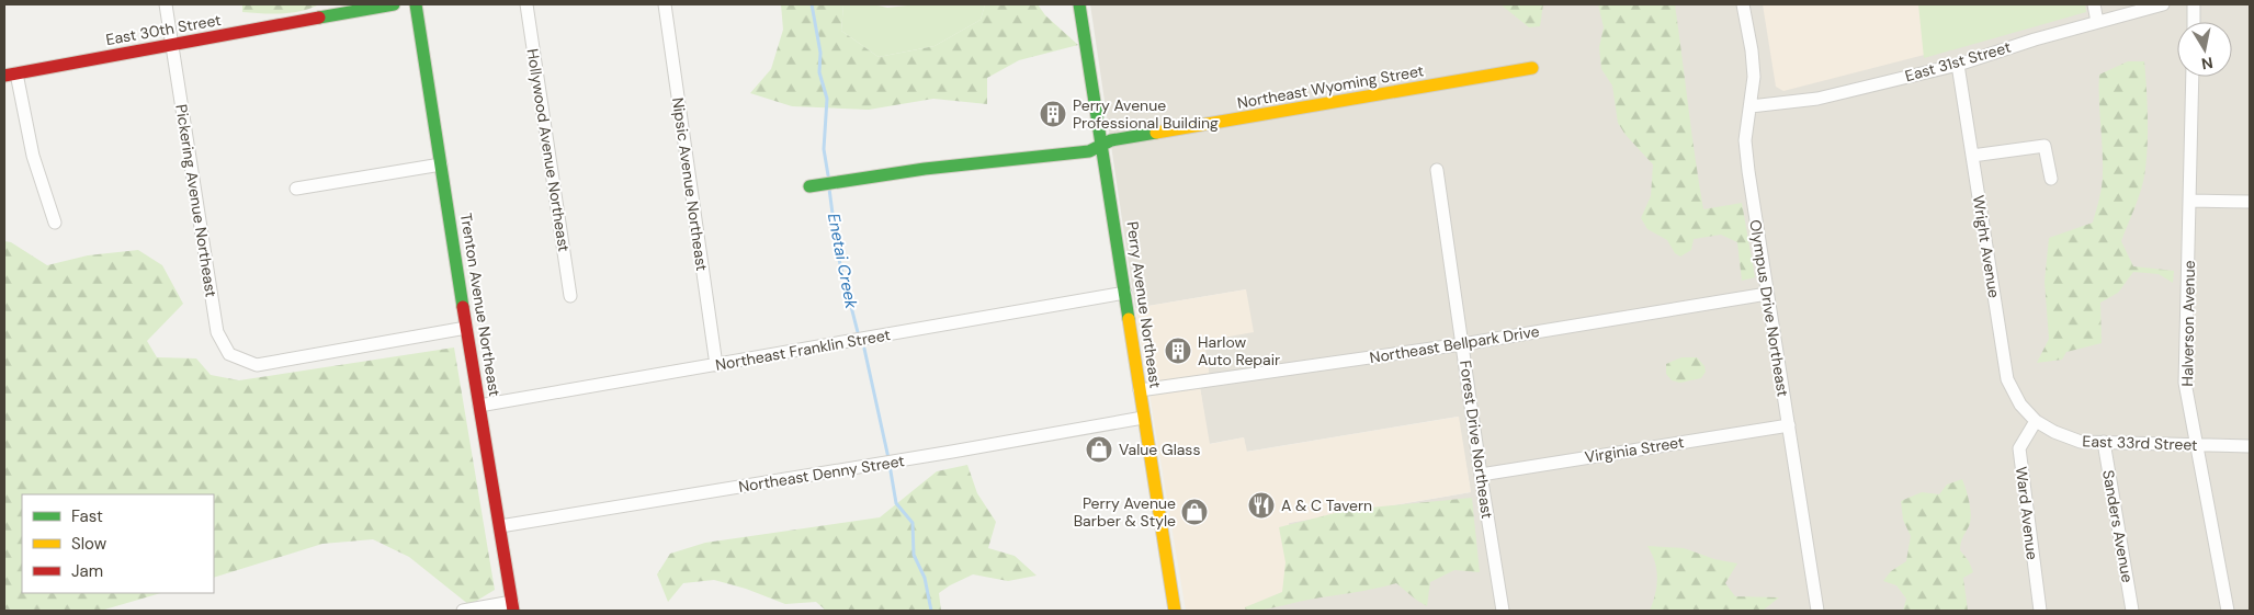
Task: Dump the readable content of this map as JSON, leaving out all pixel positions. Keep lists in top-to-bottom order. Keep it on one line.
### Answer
{"streets":{"main road":["East 30th Street","Northeast Wyoming Street","Trenton Avenue Northeast","Perry Avenue Northeast"],"street":["East 31st Street","Hollywood Avenue Northeast","Nipsic Avenue Northeast","Pickering Avenue Northeast","Wright Avenue","Olympus Drive Northeast","Halverson Avenue","Northeast Bellpark Drive","Northeast Franklin Street","Forest Drive Northeast","East 33rd Street","Virginia Street","Northeast Denny Street","Ward Avenue","Sanders Avenue"]},"crossings":[["East 30th Street","Pickering Avenue Northeast"],["East 31st Street","Wright Avenue"],["East 31st Street","Olympus Drive Northeast"],["Northeast Wyoming Street","Perry Avenue Northeast"],["Nipsic Avenue Northeast","Northeast Franklin Street"],["Pickering Avenue Northeast","Trenton Avenue Northeast"],["Wright Avenue","East 33rd Street"],["Wright Avenue","Ward Avenue"],["Trenton Avenue Northeast","Northeast Franklin Street"],["Trenton Avenue Northeast","Northeast Denny Street"],["Perry Avenue Northeast","Northeast Bellpark Drive"],["Perry Avenue Northeast","Northeast Franklin Street"],["Perry Avenue Northeast","Northeast Denny Street"],["Olympus Drive Northeast","Northeast Bellpark Drive"],["Olympus Drive Northeast","Virginia Street"],["Halverson Avenue","East 33rd Street"],["Northeast Bellpark Drive","Forest Drive Northeast"],["Forest Drive Northeast","Virginia Street"],["East 33rd Street","Ward Avenue"],["East 33rd Street","Sanders Avenue"]],"water":["Enetai Creek"],"places":{"building":["Perry Avenue Professional Building","Harlow Auto Repair"],"shop":["Value Glass","Perry Avenue Barber & Style"],"restaurant":["A & C Tavern"]},"legend":["Fast","Slow","Jam"],"north":"bottom"}
